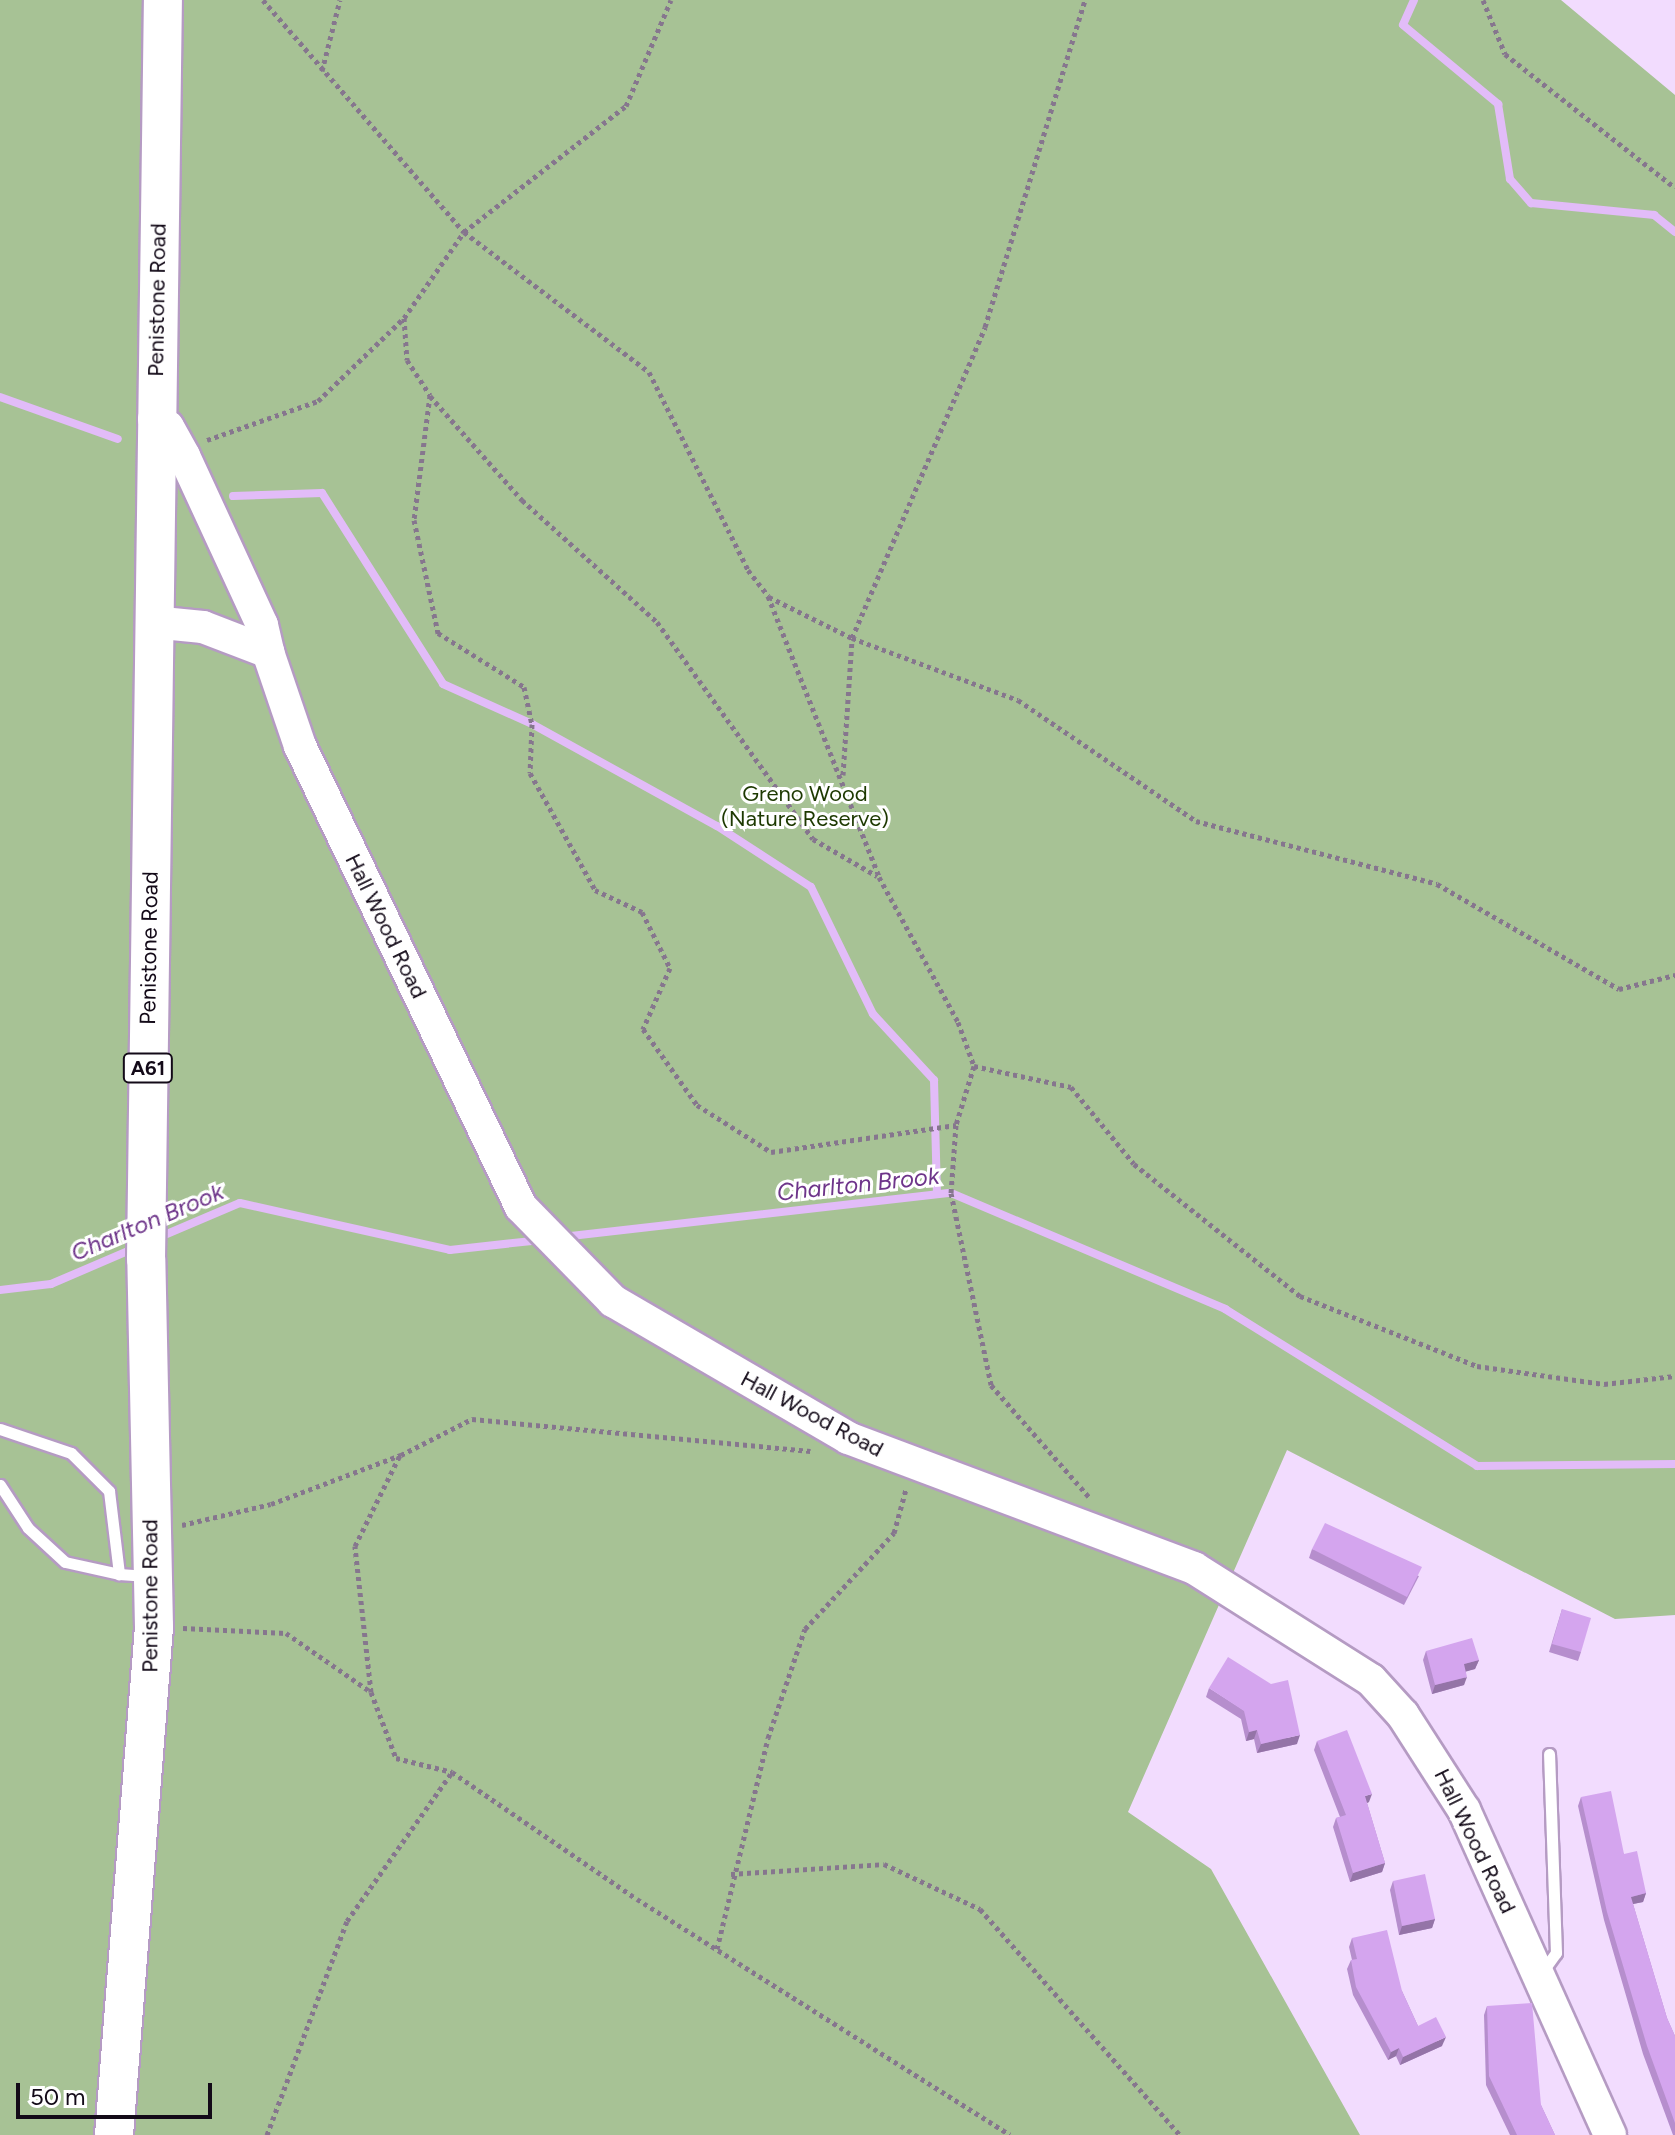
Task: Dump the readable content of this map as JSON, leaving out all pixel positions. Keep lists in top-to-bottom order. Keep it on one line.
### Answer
{"streets":{"highway":["Penistone Road","A61"],"main road":["Hall Wood Road"]},"crossings":[["Penistone Road","Hall Wood Road"]],"water":["Charlton Brook"],"parks":["Greno Wood (Nature Reserve)"],"scale_bar":"50 m"}
